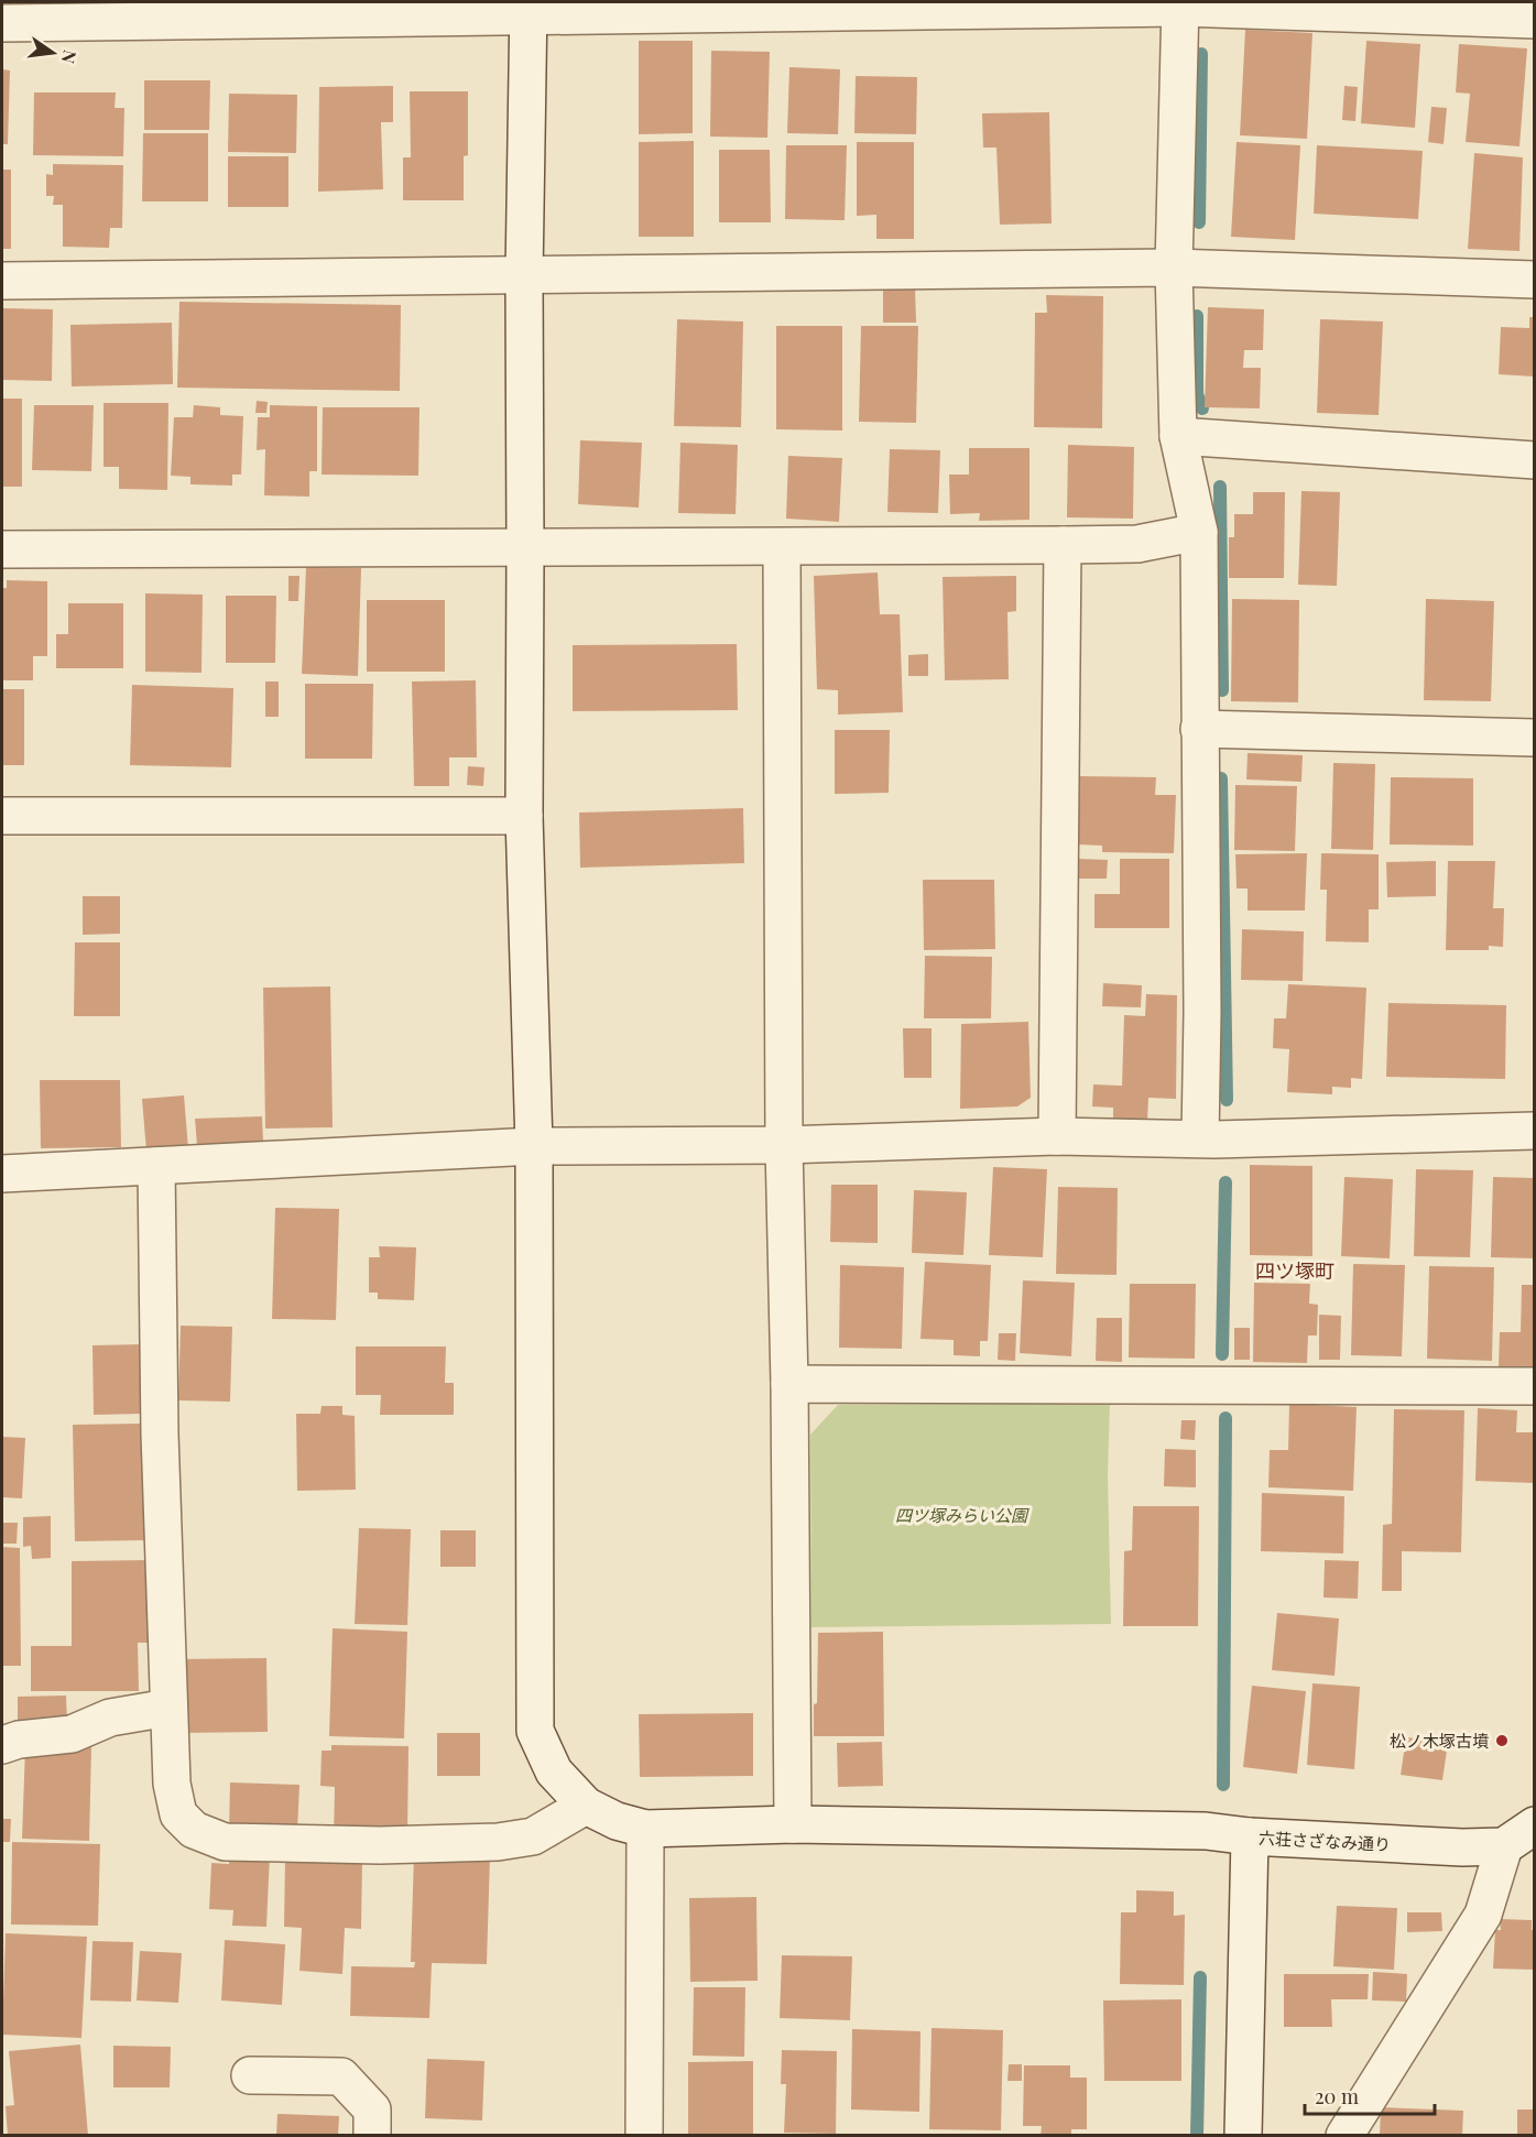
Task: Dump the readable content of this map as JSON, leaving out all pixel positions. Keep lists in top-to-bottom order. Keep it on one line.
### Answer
{"streets":{"street":["六荘さざなみ通り"]},"districts":["四ツ塚町"],"parks":["四ツ塚みらい公園"],"places":["松ノ木塚古墳"],"scale_bar":"20 m","north":"right"}
